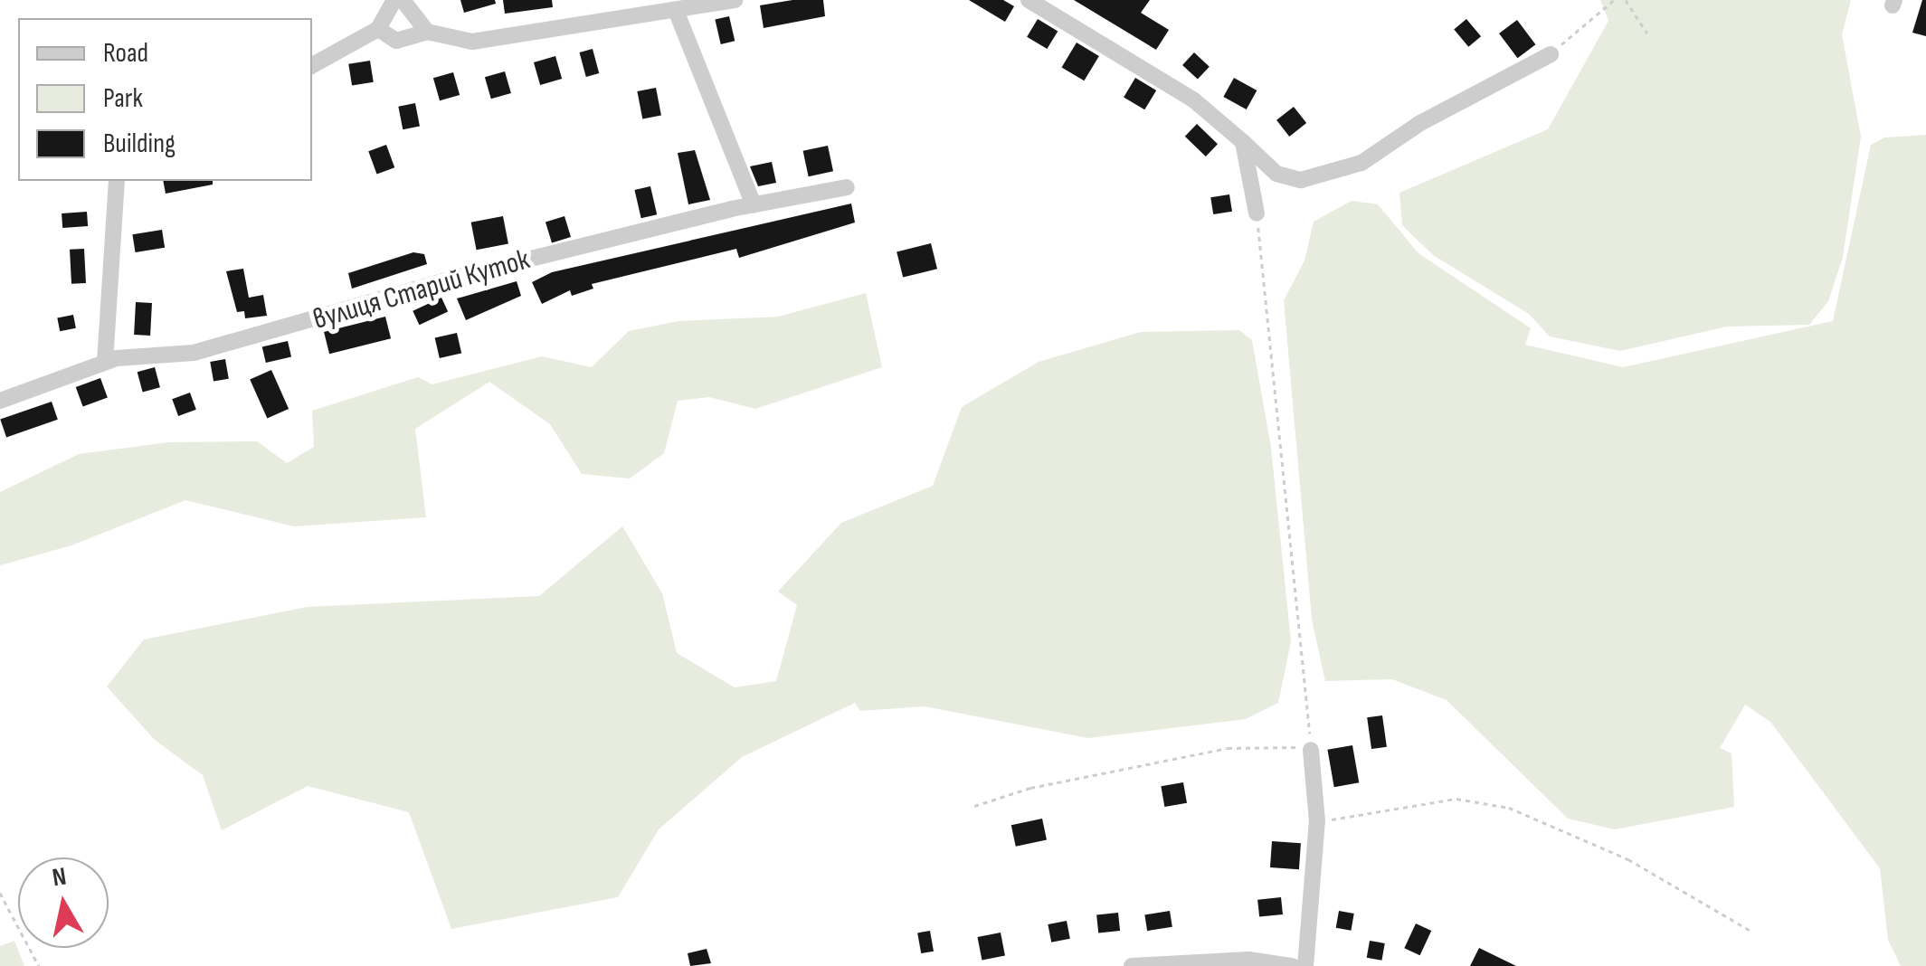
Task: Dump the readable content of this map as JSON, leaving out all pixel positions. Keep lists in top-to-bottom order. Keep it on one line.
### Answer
{"streets":{"street":["вулиця Старий Куток"]},"legend":["Road","Park","Building"],"north":"top"}
